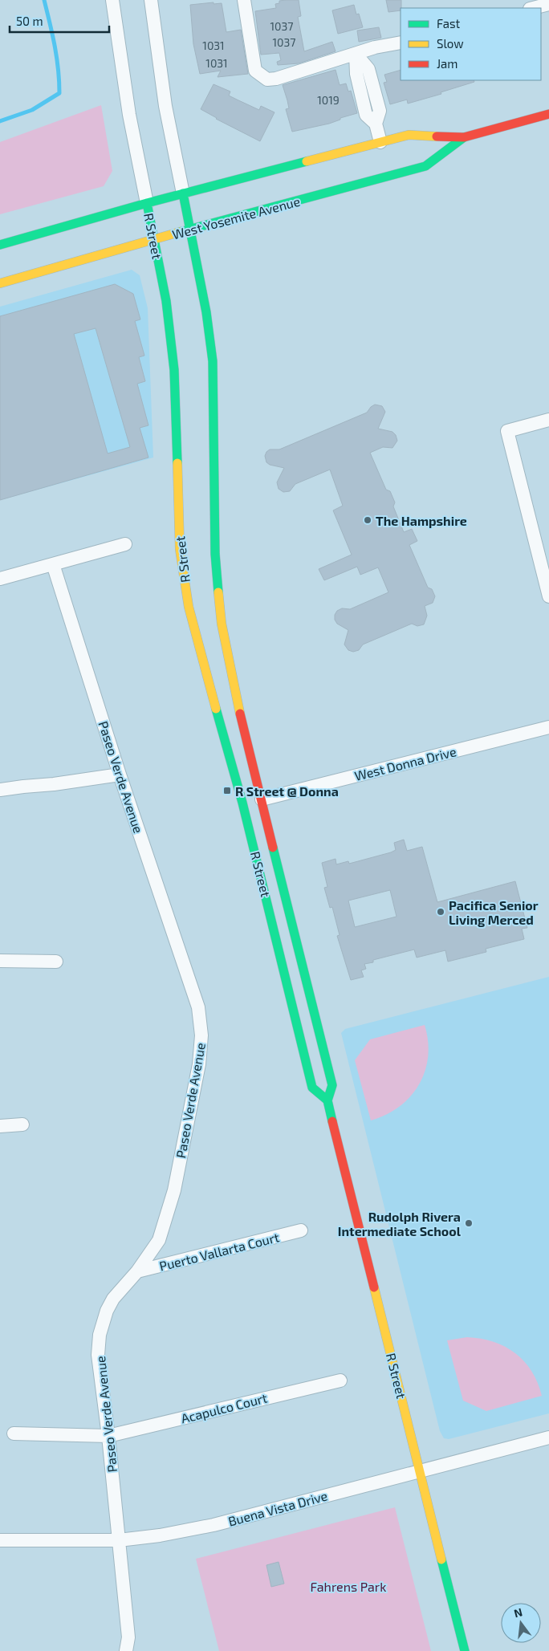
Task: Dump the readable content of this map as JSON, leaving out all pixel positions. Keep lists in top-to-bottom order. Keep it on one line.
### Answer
{"streets":{"street":["West Yosemite Avenue","R Street","West Donna Drive","Paseo Verde Avenue","Puerto Vallarta Court","Acapulco Court","Buena Vista Drive"]},"crossings":[["West Yosemite Avenue","R Street"],["R Street","West Donna Drive"],["R Street","Buena Vista Drive"],["Paseo Verde Avenue","Puerto Vallarta Court"],["Paseo Verde Avenue","Acapulco Court"],["Paseo Verde Avenue","Buena Vista Drive"]],"parks":["Fahrens Park"],"places":{"other":["The Hampshire","Pacifica Senior Living Merced","Rudolph Rivera Intermediate School"],"transit":["R Street @ Donna"]},"house_numbers":["1037","1037","1031","1031","1019"],"legend":["Fast","Slow","Jam"],"scale_bar":"50 m","north":"top"}
